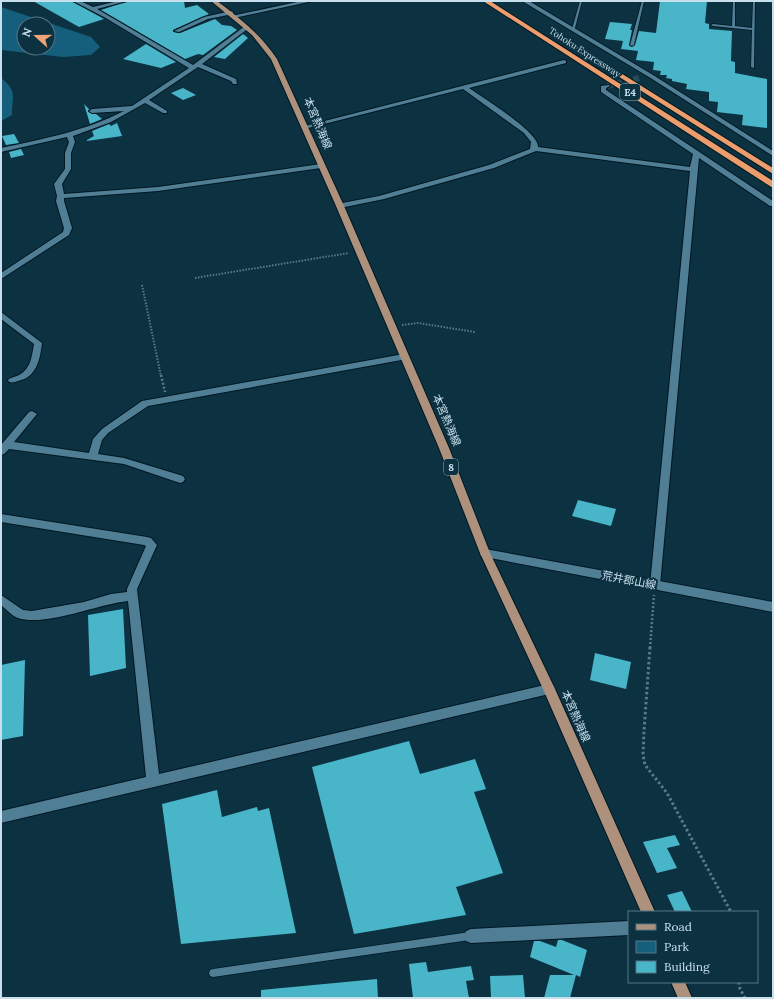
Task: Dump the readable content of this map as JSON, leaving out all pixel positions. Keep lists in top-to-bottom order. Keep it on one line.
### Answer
{"streets":{"highway":["Tohoku Expressway","E4"],"main road":["本宮熱海線","8"],"street":["荒井郡山線"]},"crossings":[["本宮熱海線","荒井郡山線"]],"legend":["Road","Park","Building"],"north":"left"}
